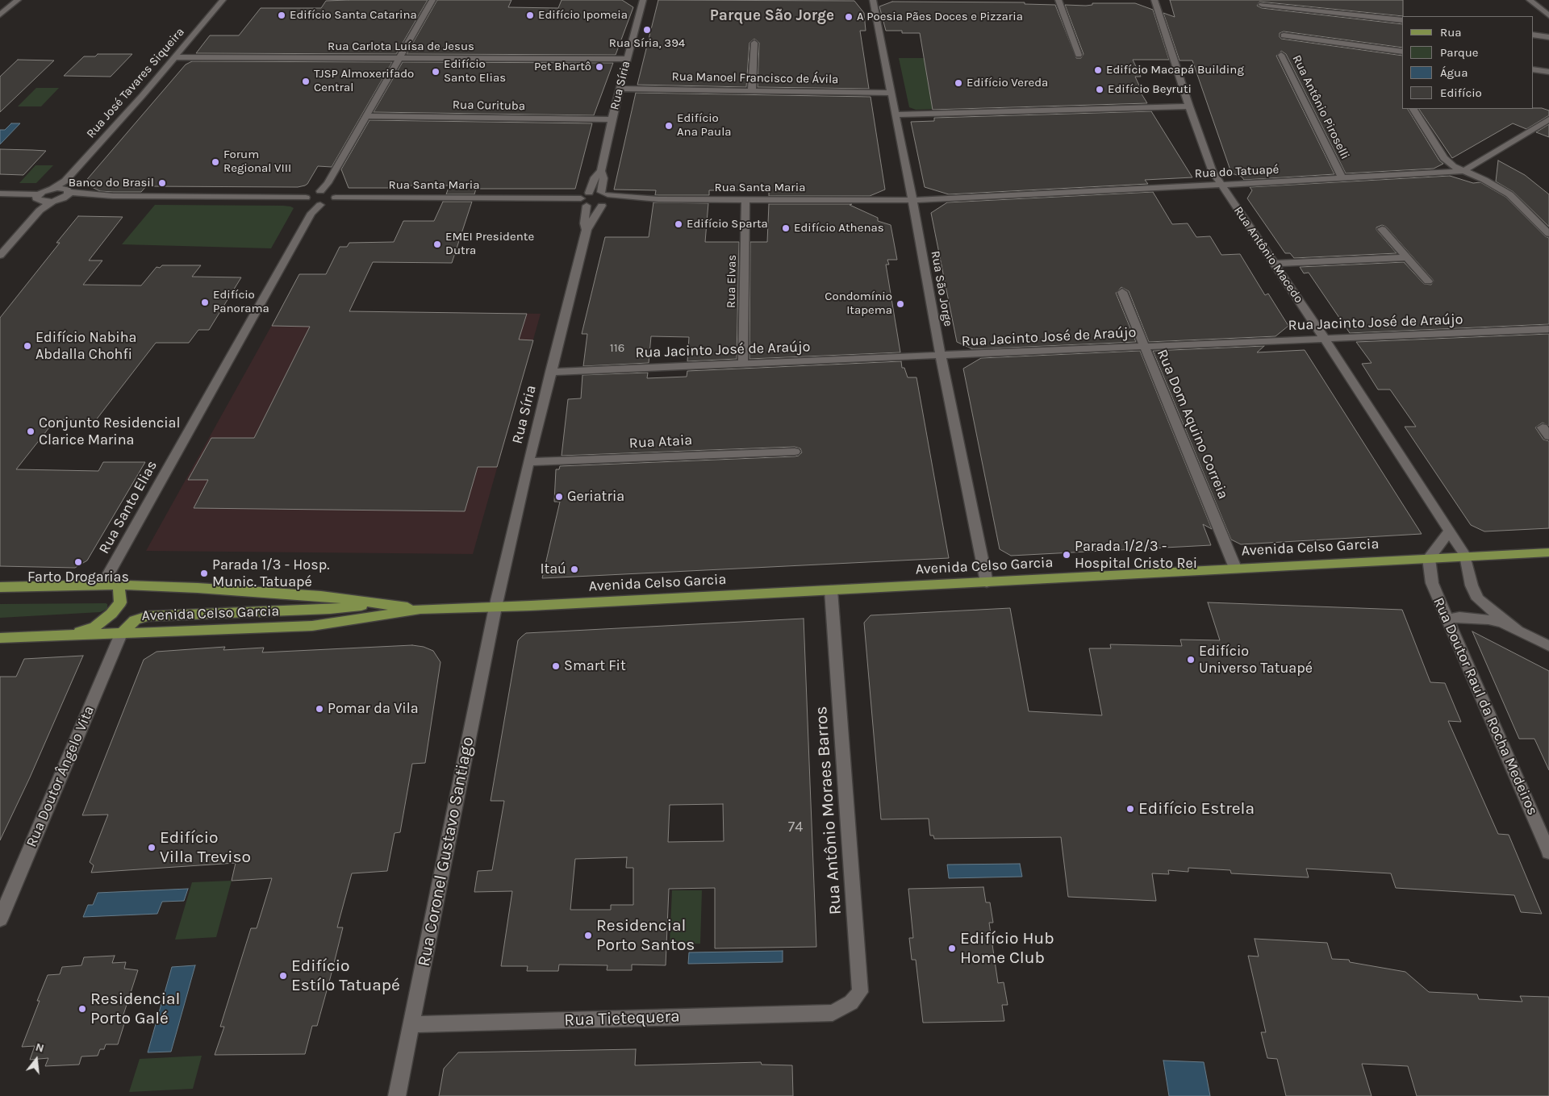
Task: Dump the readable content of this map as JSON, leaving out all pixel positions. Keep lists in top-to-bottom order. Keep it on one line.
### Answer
{"streets":{"main road":["Avenida Celso Garcia"],"street":["Rua Carlota Luísa de Jesus","Rua Manoel Francisco de Ávila","Rua José Tavares Siqueira","Rua Síria","Rua Curituba","Rua Antônio Piroselli","Rua do Tatuapé","Rua Santa Maria","Rua Antônio Macedo","Rua Elvas","Rua São Jorge","Rua Jacinto José de Araújo","Rua Dom Aquino Correia","Rua Ataia","Rua Santo Elias","Rua Doutor Raul da Rocha Medeiros","Rua Doutor Ângelo Vita","Rua Antônio Moraes Barros","Rua Coronel Gustavo Santiago","Rua Tietequera"]},"crossings":[["Rua Carlota Luísa de Jesus","Rua José Tavares Siqueira"],["Rua Carlota Luísa de Jesus","Rua Síria"],["Rua Manoel Francisco de Ávila","Rua Síria"],["Rua Manoel Francisco de Ávila","Rua São Jorge"],["Rua Síria","Rua Curituba"],["Rua Síria","Rua Santa Maria"],["Rua Síria","Rua Jacinto José de Araújo"],["Rua Síria","Rua Ataia"],["Rua Síria","Avenida Celso Garcia"],["Rua Síria","Rua Coronel Gustavo Santiago"],["Rua Antônio Piroselli","Rua do Tatuapé"],["Rua do Tatuapé","Rua Santa Maria"],["Rua do Tatuapé","Rua Antônio Macedo"],["Rua do Tatuapé","Rua São Jorge"],["Rua Santa Maria","Rua Elvas"],["Rua Santa Maria","Rua São Jorge"],["Rua Santa Maria","Rua Santo Elias"],["Rua Antônio Macedo","Rua Jacinto José de Araújo"],["Rua Antônio Macedo","Avenida Celso Garcia"],["Rua Elvas","Rua Jacinto José de Araújo"],["Rua São Jorge","Rua Jacinto José de Araújo"],["Rua São Jorge","Avenida Celso Garcia"],["Rua Jacinto José de Araújo","Rua Dom Aquino Correia"],["Rua Dom Aquino Correia","Avenida Celso Garcia"],["Rua Santo Elias","Avenida Celso Garcia"],["Avenida Celso Garcia","Rua Doutor Raul da Rocha Medeiros"],["Avenida Celso Garcia","Rua Doutor Ângelo Vita"],["Avenida Celso Garcia","Rua Antônio Moraes Barros"],["Avenida Celso Garcia","Rua Coronel Gustavo Santiago"],["Rua Antônio Moraes Barros","Rua Tietequera"],["Rua Coronel Gustavo Santiago","Rua Tietequera"]],"districts":["Parque São Jorge"],"places":["Edifício Santa Catarina","Edifício Ipomeia","A Poesia Pães Doces e Pizzaria","Rua Síria, 394","Pet Bhartô","Edifício Macapá Building","Edifício Santo Elias","TJSP Almoxerifado Central","Edifício Vereda","Edifício Beyruti","Edifício Ana Paula","Forum Regional VIII","Banco do Brasil","Edifício Sparta","Edifício Athenas","EMEI Presidente Dutra","Edifício Panorama","Condomínio Itapema","Edifício Nabiha Abdalla Chohfi","Conjunto Residencial Clarice Marina","Geriatria","Parada 1/2/3 - Hospital Cristo Rei","Farto Drogarias","Itaú","Parada 1/3 - Hosp. Munic. Tatuapé","Edifício Universo Tatuapé","Smart Fit","Pomar da Vila","Edifício Estrela","Edifício Villa Treviso","Residencial Porto Santos","Edifício Hub Home Club","Edifício Estílo Tatuapé","Residencial Porto Galé"],"house_numbers":["116","74"],"legend":["Rua","Parque","Água","Edifício"],"north":"top"}
